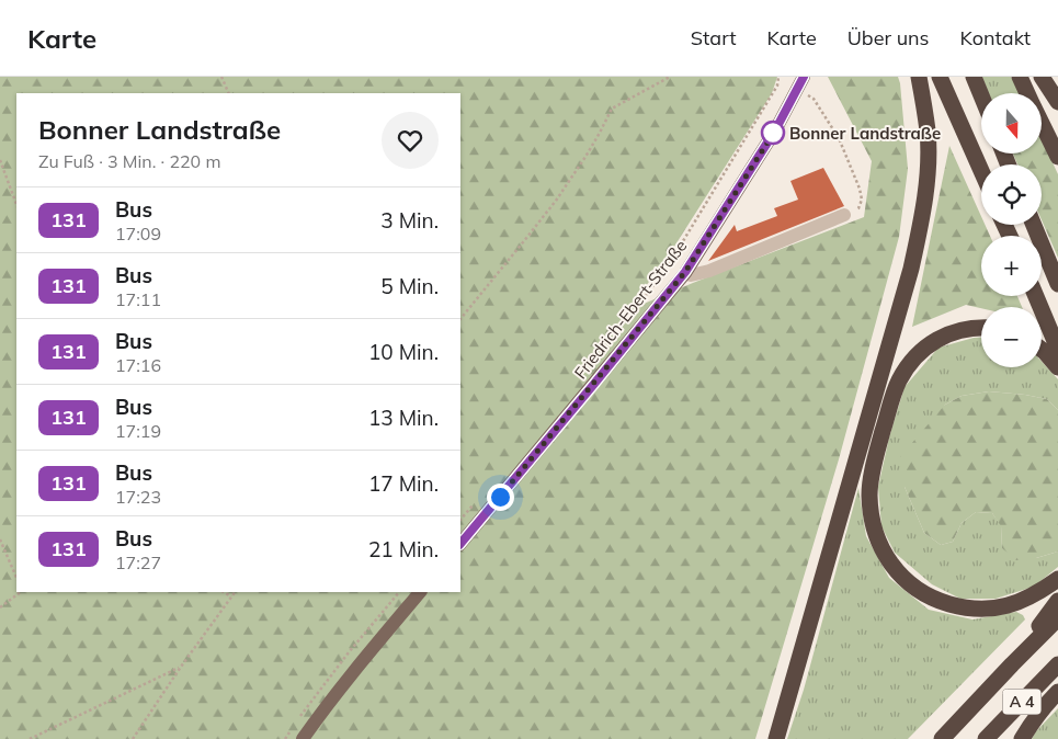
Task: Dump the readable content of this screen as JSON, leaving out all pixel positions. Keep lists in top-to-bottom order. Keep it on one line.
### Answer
{"streets":{"highway":["A 4"],"main road":["Friedrich-Ebert-Straße"]},"places":["Bonner Landstraße"],"lines":["bus line 131"],"north":"bottom","page":{"header":"Karte","nav":["Start","Karte","Über uns","Kontakt"],"map_buttons":["+","−"],"heading":["Bonner Landstraße","Zu Fuß · 3 Min. · 220 m"],"list":[{"mark":"131","name":"Bus","note":"17:09","value":"3 Min."},{"mark":"131","name":"Bus","note":"17:11","value":"5 Min."},{"mark":"131","name":"Bus","note":"17:16","value":"10 Min."},{"mark":"131","name":"Bus","note":"17:19","value":"13 Min."},{"mark":"131","name":"Bus","note":"17:23","value":"17 Min."},{"mark":"131","name":"Bus","note":"17:27","value":"21 Min."}]}}
